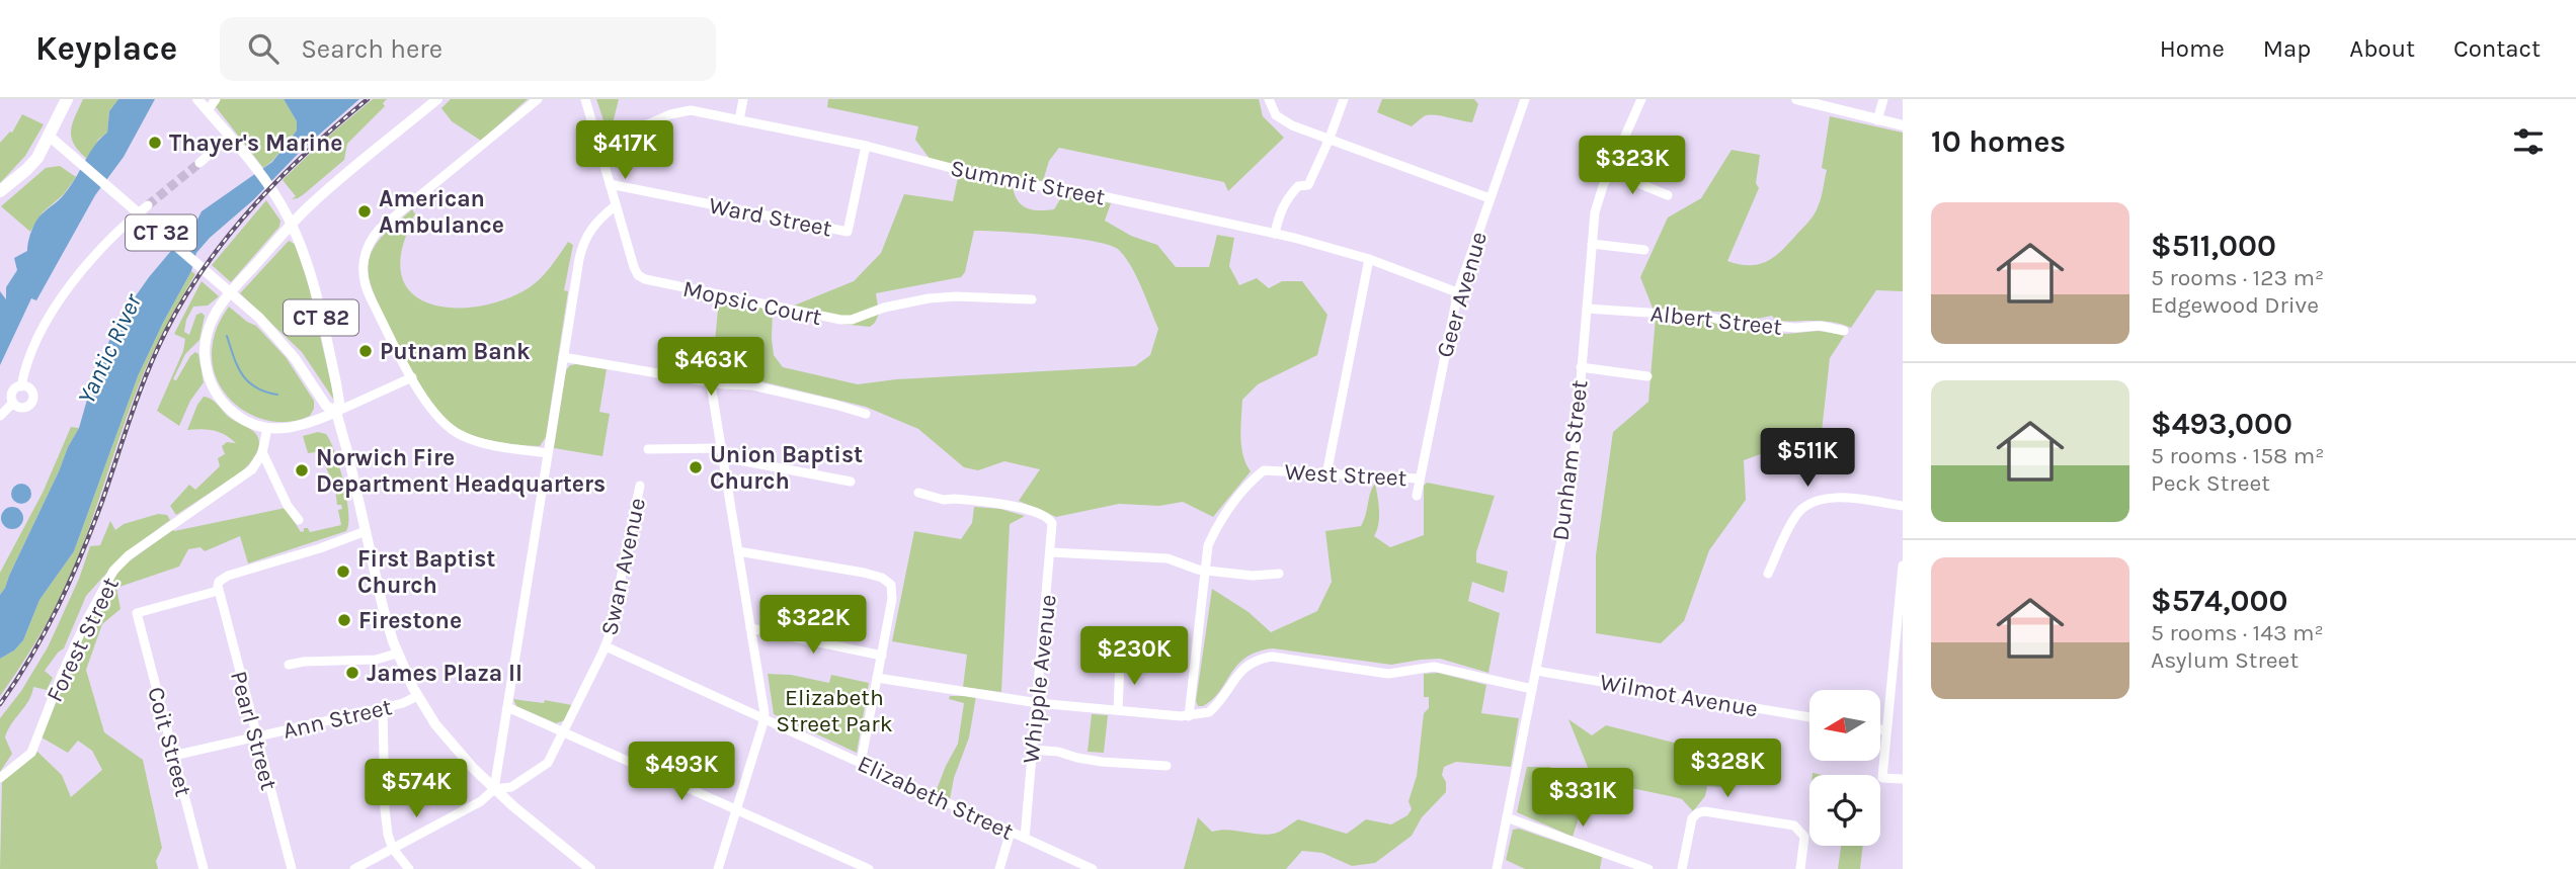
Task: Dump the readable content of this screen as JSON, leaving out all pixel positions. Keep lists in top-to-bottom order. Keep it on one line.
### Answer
{"streets":{"main road":["CT 32","CT 82"],"street":["Summit Street","Ward Street","Geer Avenue","Mopsic Court","Albert Street","Dunham Street","West Street","Swan Avenue","Forest Street","Whipple Avenue","Wilmot Avenue","Ann Street","Pearl Street","Coit Street","Elizabeth Street"]},"crossings":[["Summit Street","Ward Street"],["Summit Street","Geer Avenue"],["CT 32","CT 82"],["Geer Avenue","West Street"],["CT 82","Ann Street"],["Albert Street","Dunham Street"],["Dunham Street","Wilmot Avenue"],["Swan Avenue","Elizabeth Street"],["Whipple Avenue","Elizabeth Street"],["Ann Street","Pearl Street"],["Ann Street","Coit Street"],["Pearl Street","Coit Street"]],"water":["Yantic River"],"parks":["Elizabeth Street Park"],"places":["Thayer's Marine","American Ambulance","Putnam Bank","Union Baptist Church","Norwich Fire Department Headquarters","First Baptist Church","Firestone","James Plaza II"],"north":"left","page":{"header":"Keyplace","search":"Search here","nav":["Home","Map","About","Contact"],"heading":"10 homes","price":["$417K","$323K","$463K","$511K","$322K","$230K","$328K","$493K","$574K","$331K"],"list":[{"name":"$511,000","note":"5 rooms · 123 m² · Edgewood Drive"},{"name":"$493,000","note":"5 rooms · 158 m² · Peck Street"},{"name":"$574,000","note":"5 rooms · 143 m² · Asylum Street"}]}}
